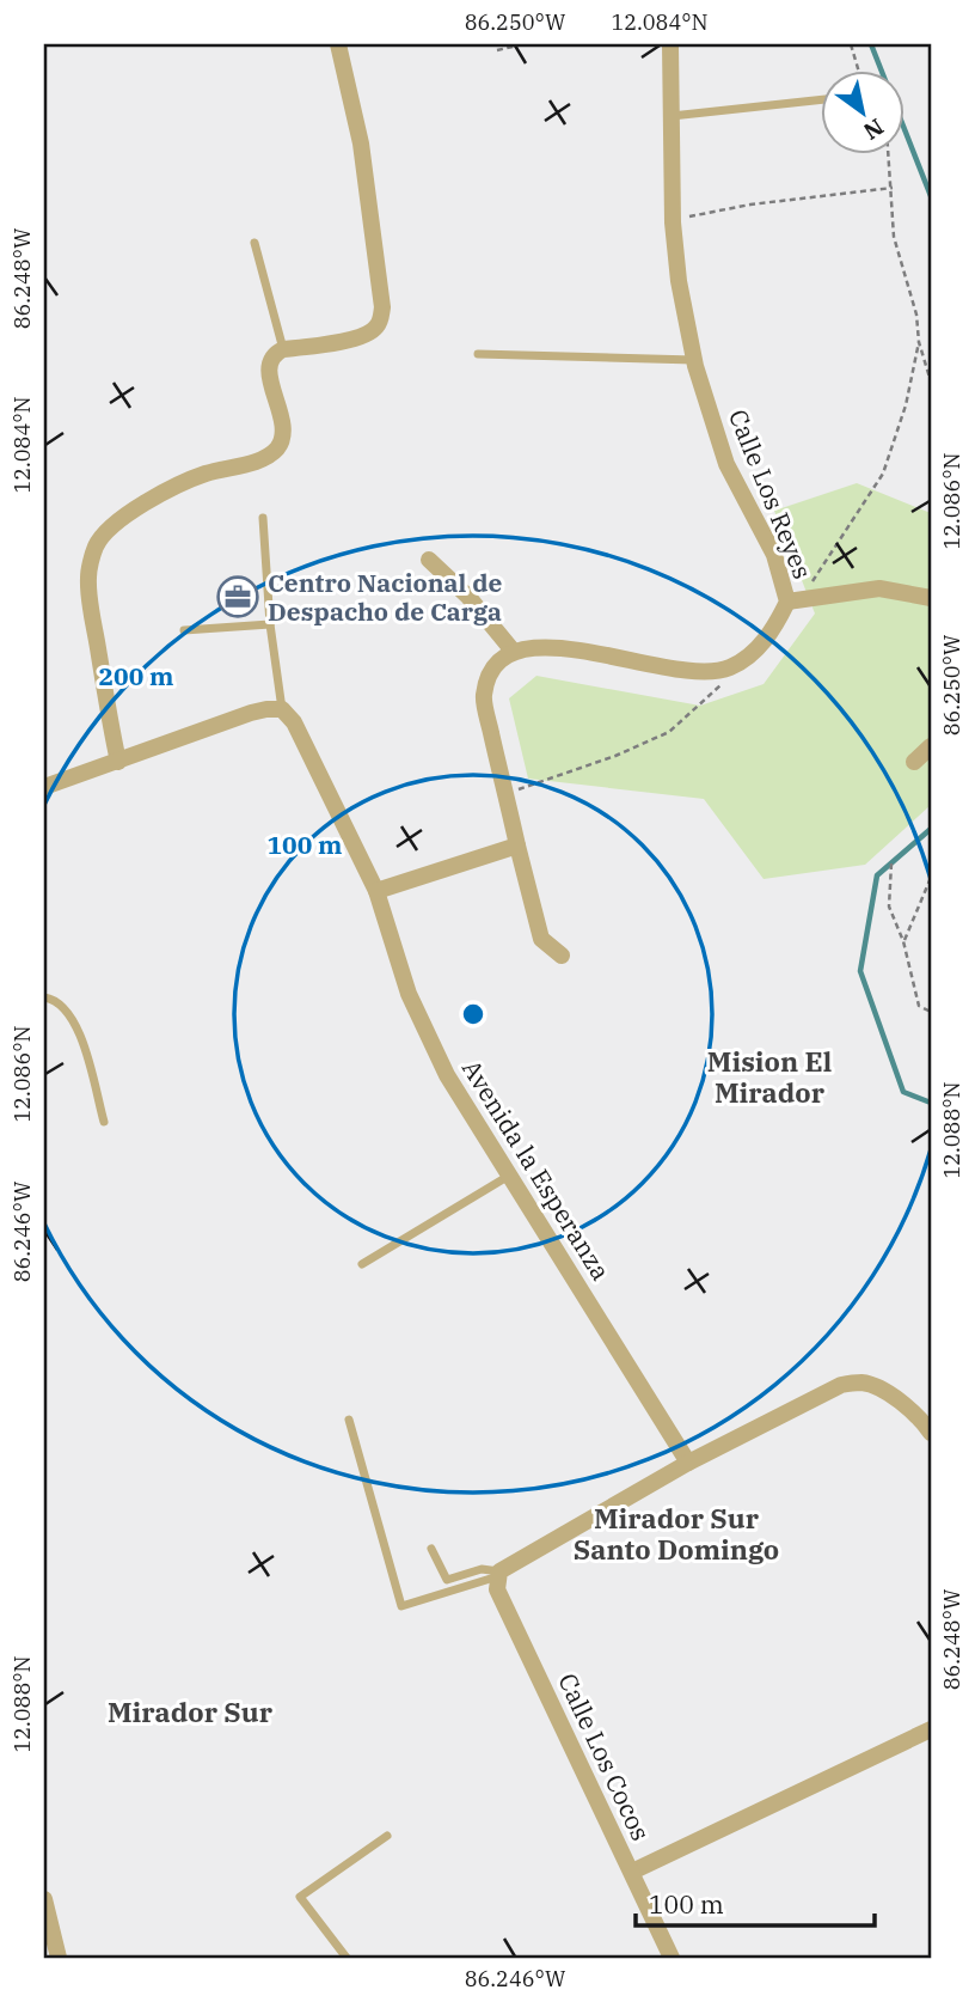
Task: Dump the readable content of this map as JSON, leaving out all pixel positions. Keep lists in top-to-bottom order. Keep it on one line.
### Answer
{"streets":{"street":["Calle Los Reyes","Avenida la Esperanza","Calle Los Cocos"]},"districts":["Mision El Mirador","Mirador Sur Santo Domingo","Mirador Sur"],"places":{"office":["Centro Nacional de Despacho de Carga"]},"scale_bar":"100 m","north":"bottom right","coordinates":["86.250°W","12.084°N","86.248°W","12.086°N","12.088°N","86.246°W"],"rings":["200 m","100 m"]}
